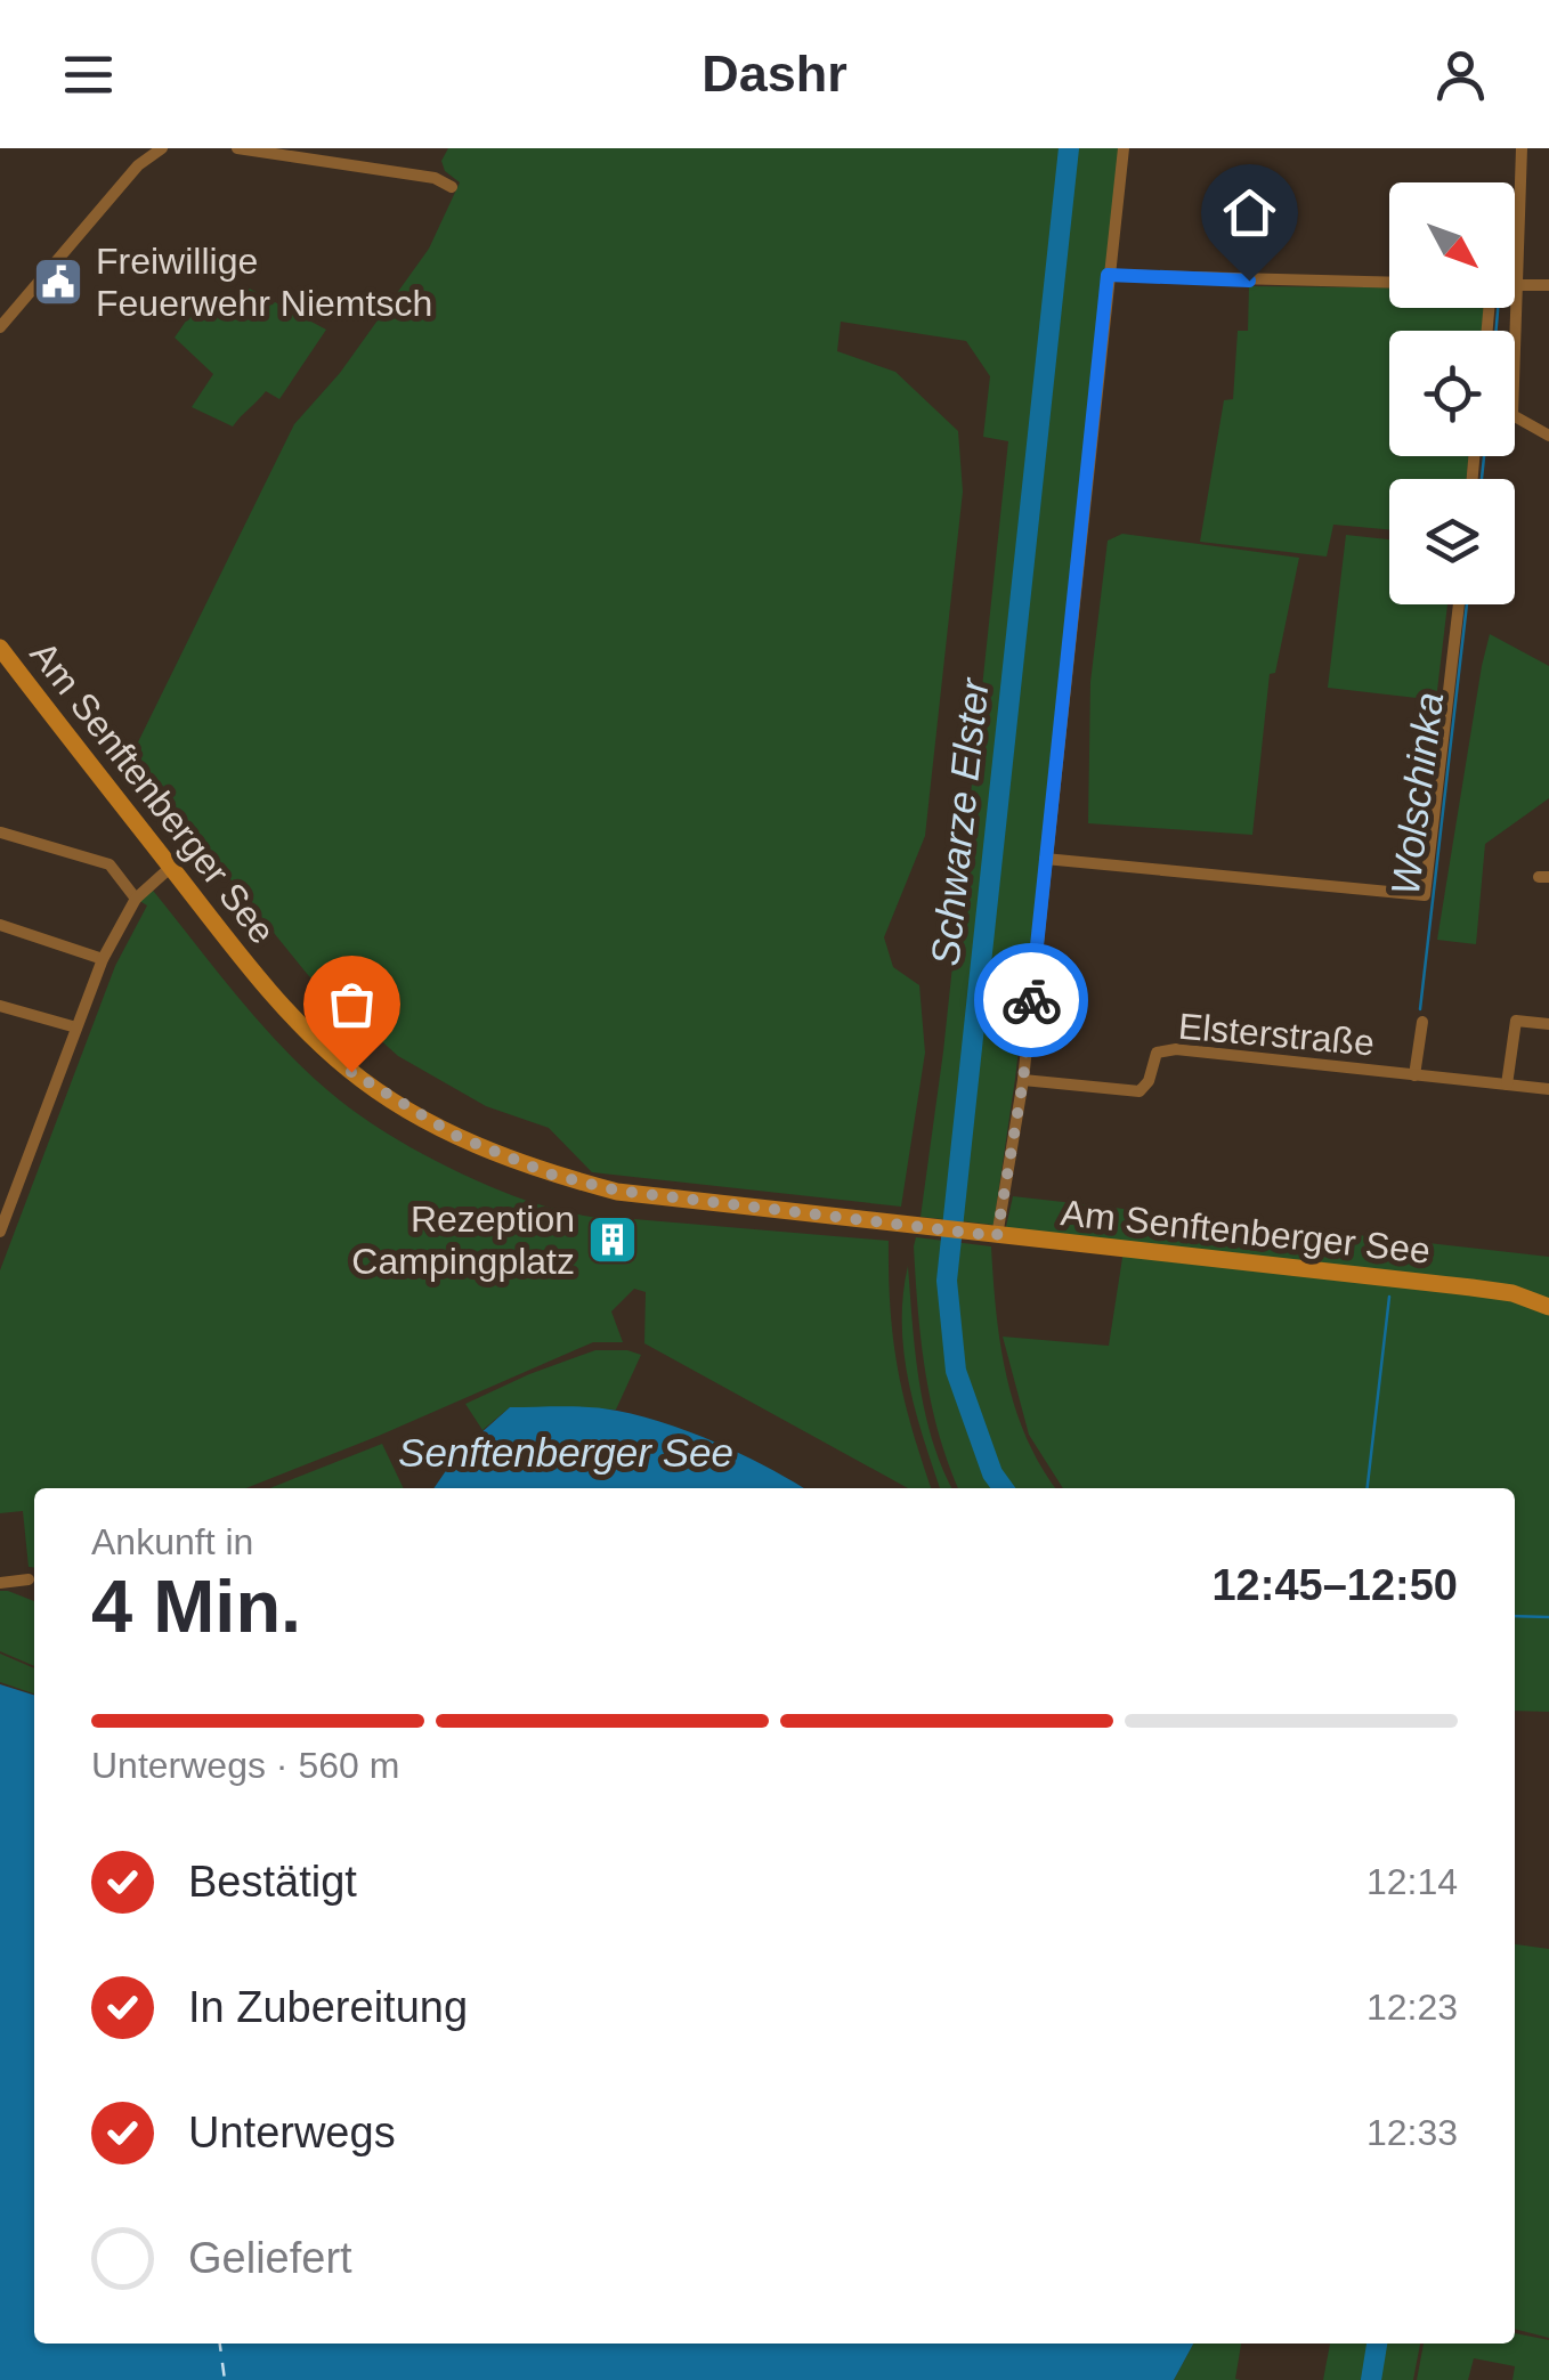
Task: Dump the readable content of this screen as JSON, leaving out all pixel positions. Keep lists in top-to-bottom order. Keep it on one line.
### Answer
{"streets":{"street":["Am Senftenberger See","Elsterstraße"]},"water":["Wolschinka","Schwarze Elster","Senftenberger See"],"places":{"public building":["Freiwillige Feuerwehr Niemtsch"],"building":["Rezeption Campingplatz"]},"north":"bottom right","page":{"header":"Dashr","heading":["4 Min.","Ankunft in","12:45–12:50"],"bar":"Unterwegs · 560 m","list":[["Bestätigt","12:14"],["In Zubereitung","12:23"],["Unterwegs","12:33"],"Geliefert"]}}
